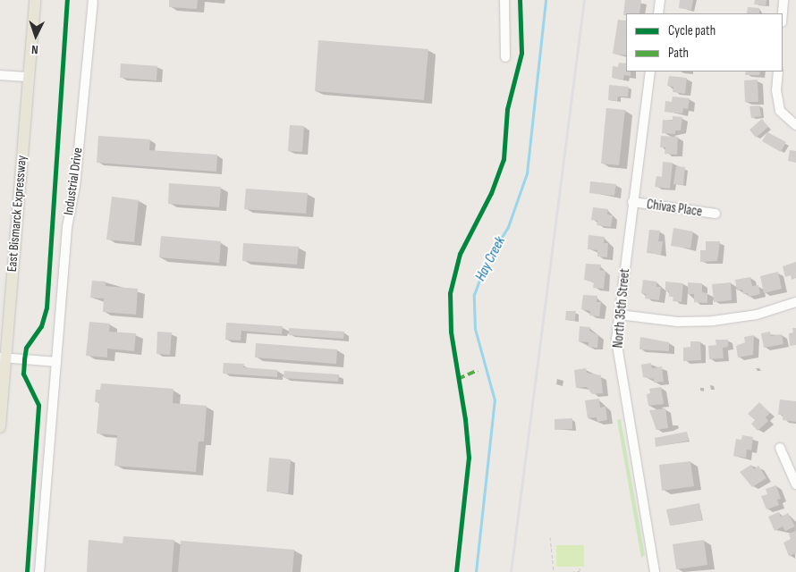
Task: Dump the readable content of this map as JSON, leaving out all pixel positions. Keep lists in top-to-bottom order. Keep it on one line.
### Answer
{"streets":{"main road":["East Bismarck Expressway"],"street":["Industrial Drive","Chivas Place","North 35th Street"]},"crossings":[["Chivas Place","North 35th Street"]],"water":["Hay Creek"],"legend":["Cycle path","Path"],"north":"bottom"}
